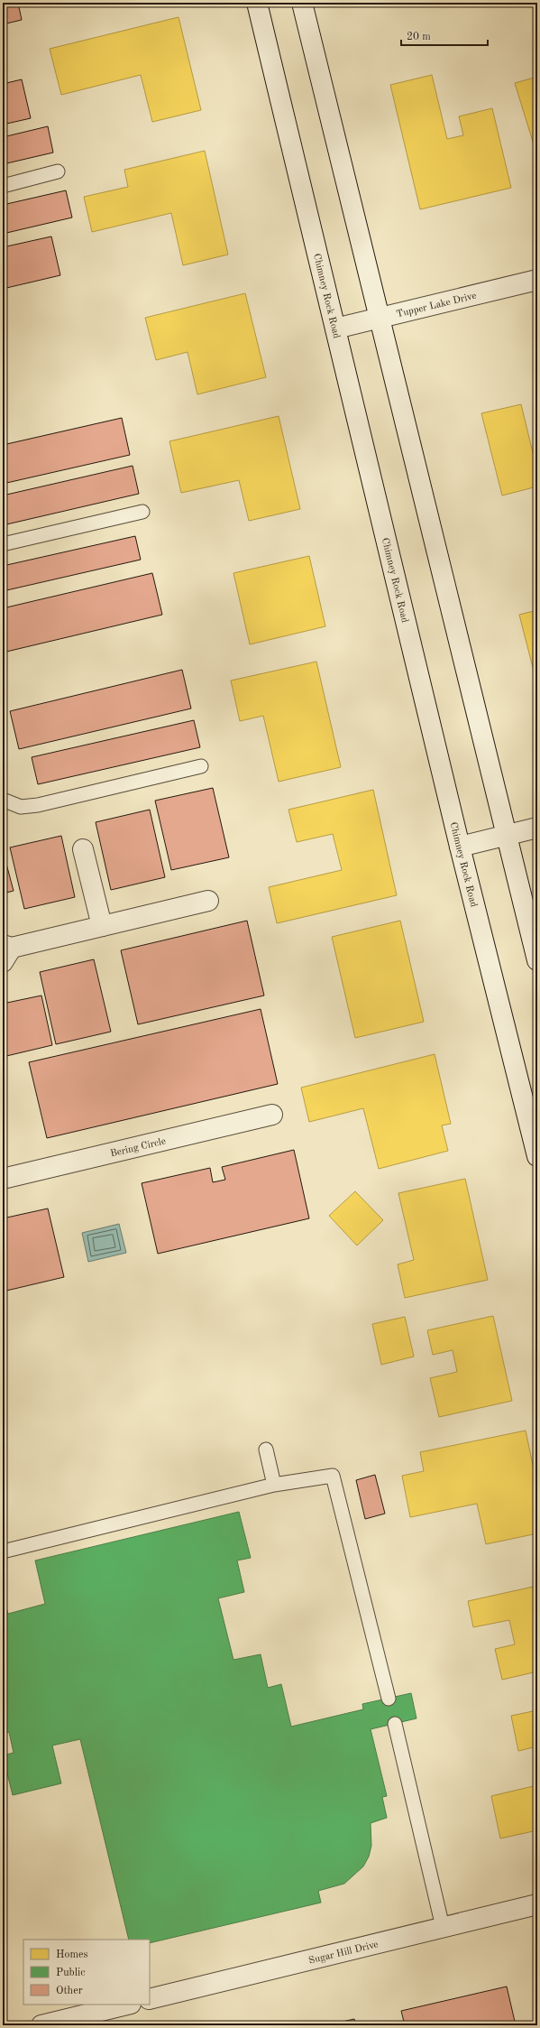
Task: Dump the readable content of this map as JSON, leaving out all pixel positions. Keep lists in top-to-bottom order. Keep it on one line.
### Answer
{"streets":{"main road":["Chimney Rock Road","Tupper Lake Drive","Bering Circle","Sugar Hill Drive"]},"crossings":[["Chimney Rock Road","Tupper Lake Drive"]],"legend":["Homes","Public","Other"],"scale_bar":"20 m"}
